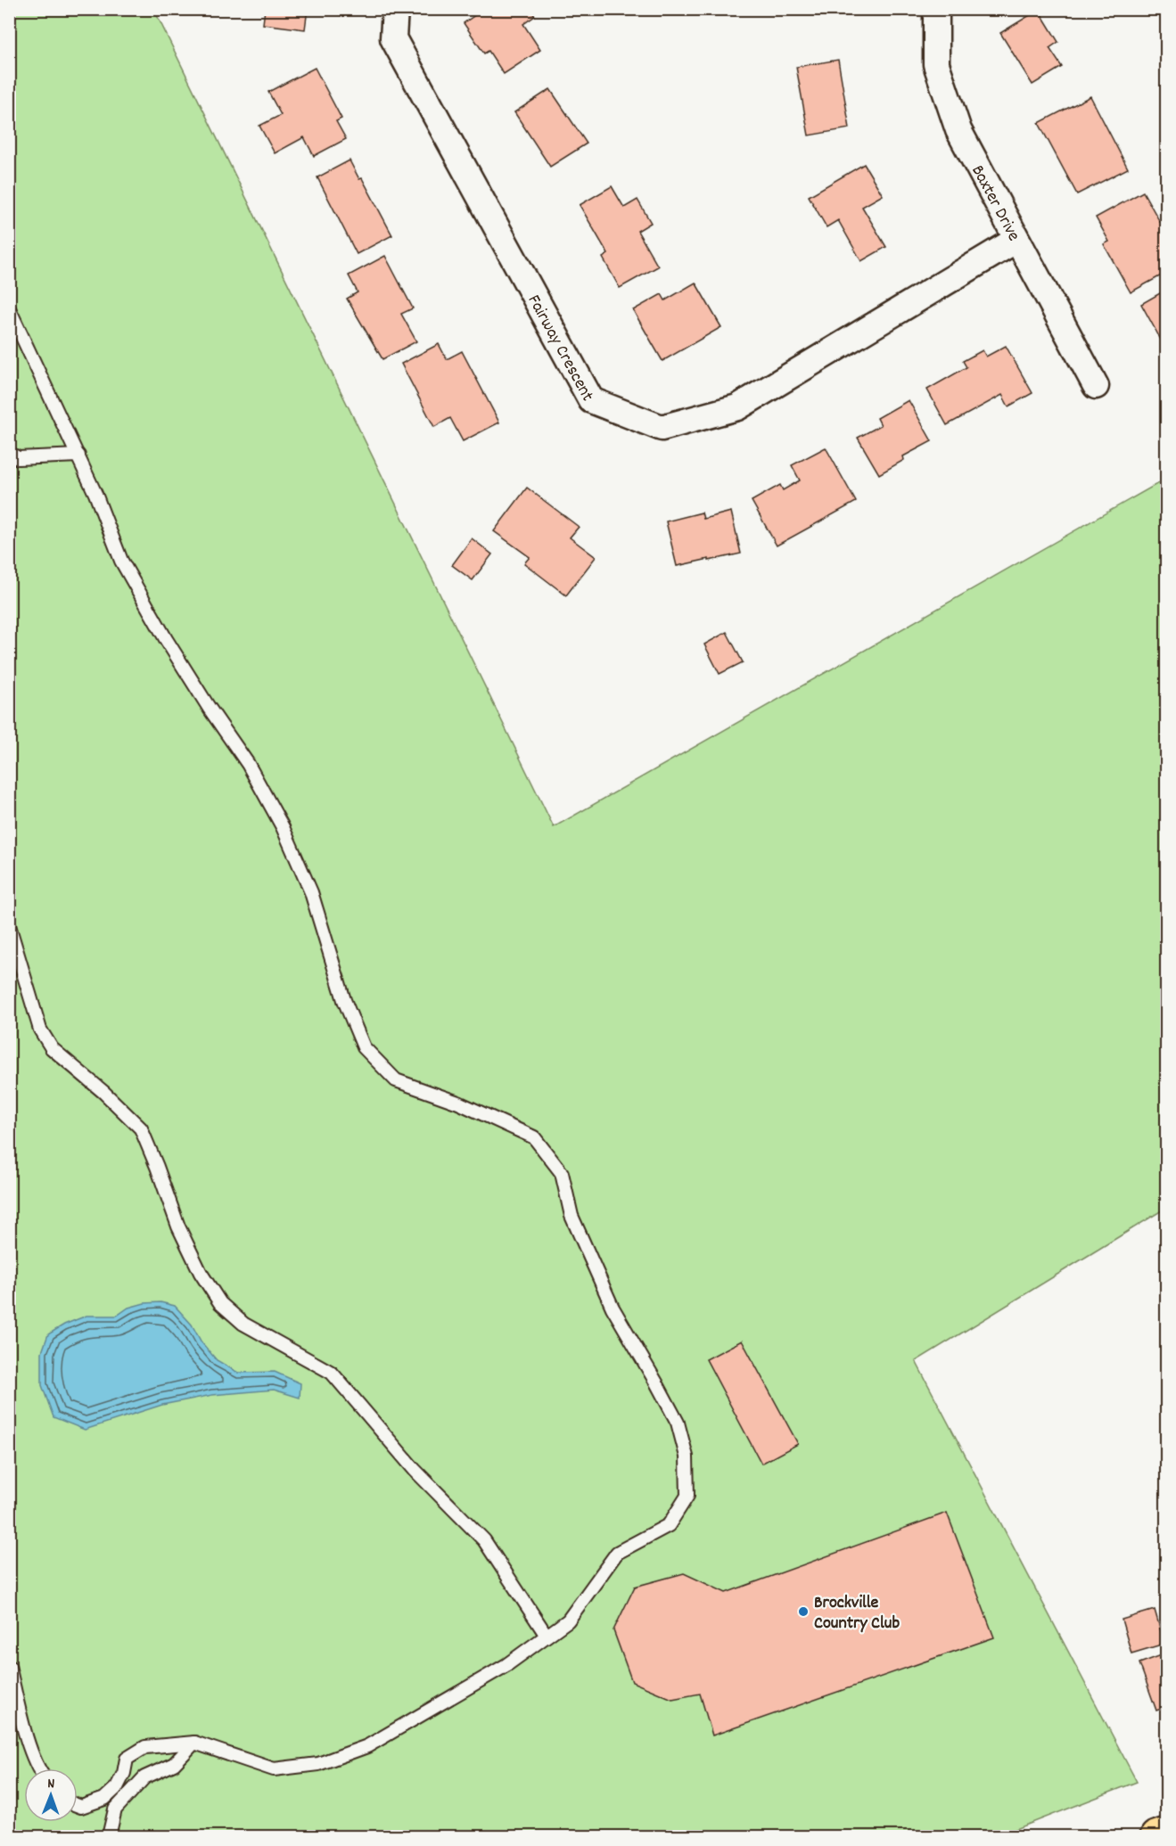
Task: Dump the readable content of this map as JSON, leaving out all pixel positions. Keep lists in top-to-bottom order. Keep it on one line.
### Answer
{"streets":{"street":["Baxter Drive","Fairway Crescent"]},"crossings":[["Baxter Drive","Fairway Crescent"]],"places":["Brockville Country Club"],"north":"top"}
